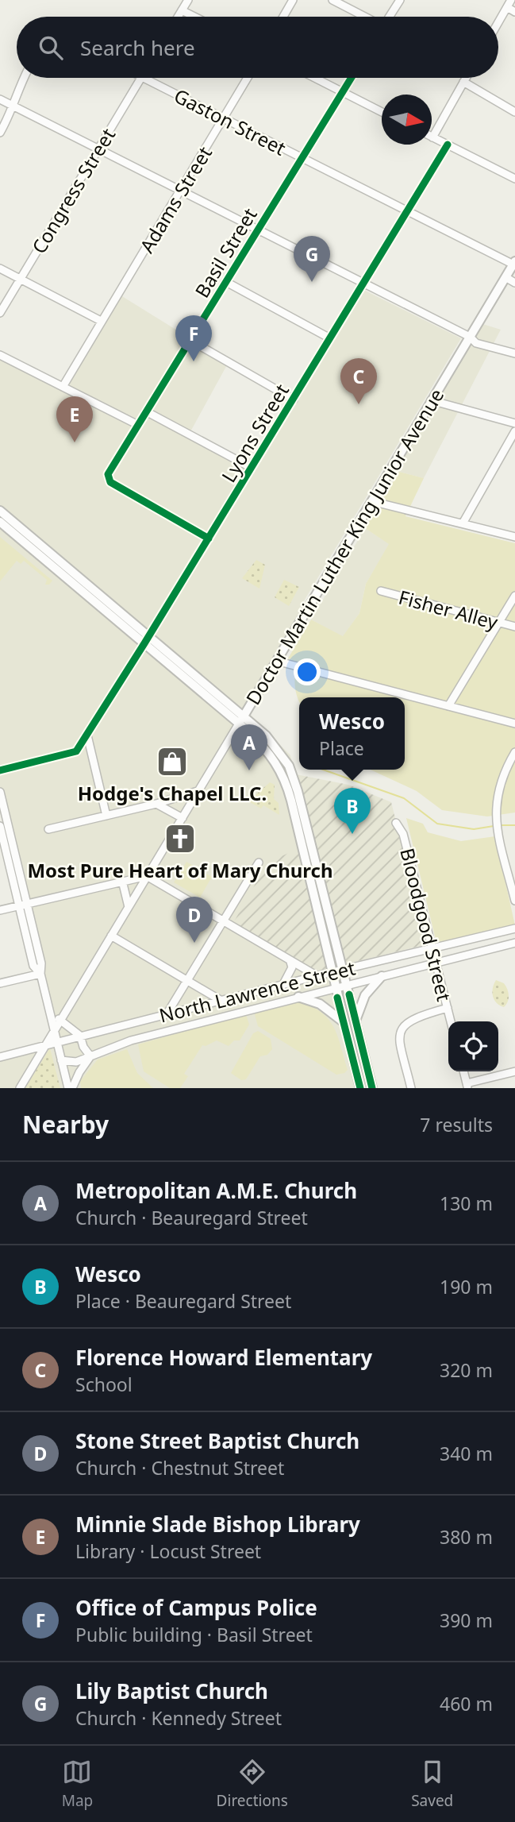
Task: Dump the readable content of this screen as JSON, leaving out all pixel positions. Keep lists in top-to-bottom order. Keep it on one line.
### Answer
{"streets":{"main road":["Doctor Martin Luther King Junior Avenue"],"street":["Gaston Street","Congress Street","Adams Street","Basil Street","Lyons Street","Fisher Alley","Bloodgood Street","North Lawrence Street"]},"crossings":[["Gaston Street","Adams Street"],["Gaston Street","Basil Street"],["Gaston Street","Lyons Street"],["Gaston Street","Doctor Martin Luther King Junior Avenue"],["Basil Street","Lyons Street"],["Doctor Martin Luther King Junior Avenue","North Lawrence Street"],["Bloodgood Street","North Lawrence Street"]],"places":{"shop":["Hodge's Chapel LLC."],"church":["Most Pure Heart of Mary Church"]},"north":"right","page":{"search":"Search here","pins":["G","F","C","E","A","B","D"],"popup":["Wesco","Place"],"heading":["Nearby","7 results"],"list":[{"mark":"A","name":"Metropolitan A.M.E. Church","note":"Church · Beauregard Street","value":"130 m"},{"mark":"B","name":"Wesco","note":"Place · Beauregard Street","value":"190 m"},{"mark":"C","name":"Florence Howard Elementary","note":"School","value":"320 m"},{"mark":"D","name":"Stone Street Baptist Church","note":"Church · Chestnut Street","value":"340 m"},{"mark":"E","name":"Minnie Slade Bishop Library","note":"Library · Locust Street","value":"380 m"},{"mark":"F","name":"Office of Campus Police","note":"Public building · Basil Street","value":"390 m"},{"mark":"G","name":"Lily Baptist Church","note":"Church · Kennedy Street","value":"460 m"}],"nav":["Map","Directions","Saved"]}}
